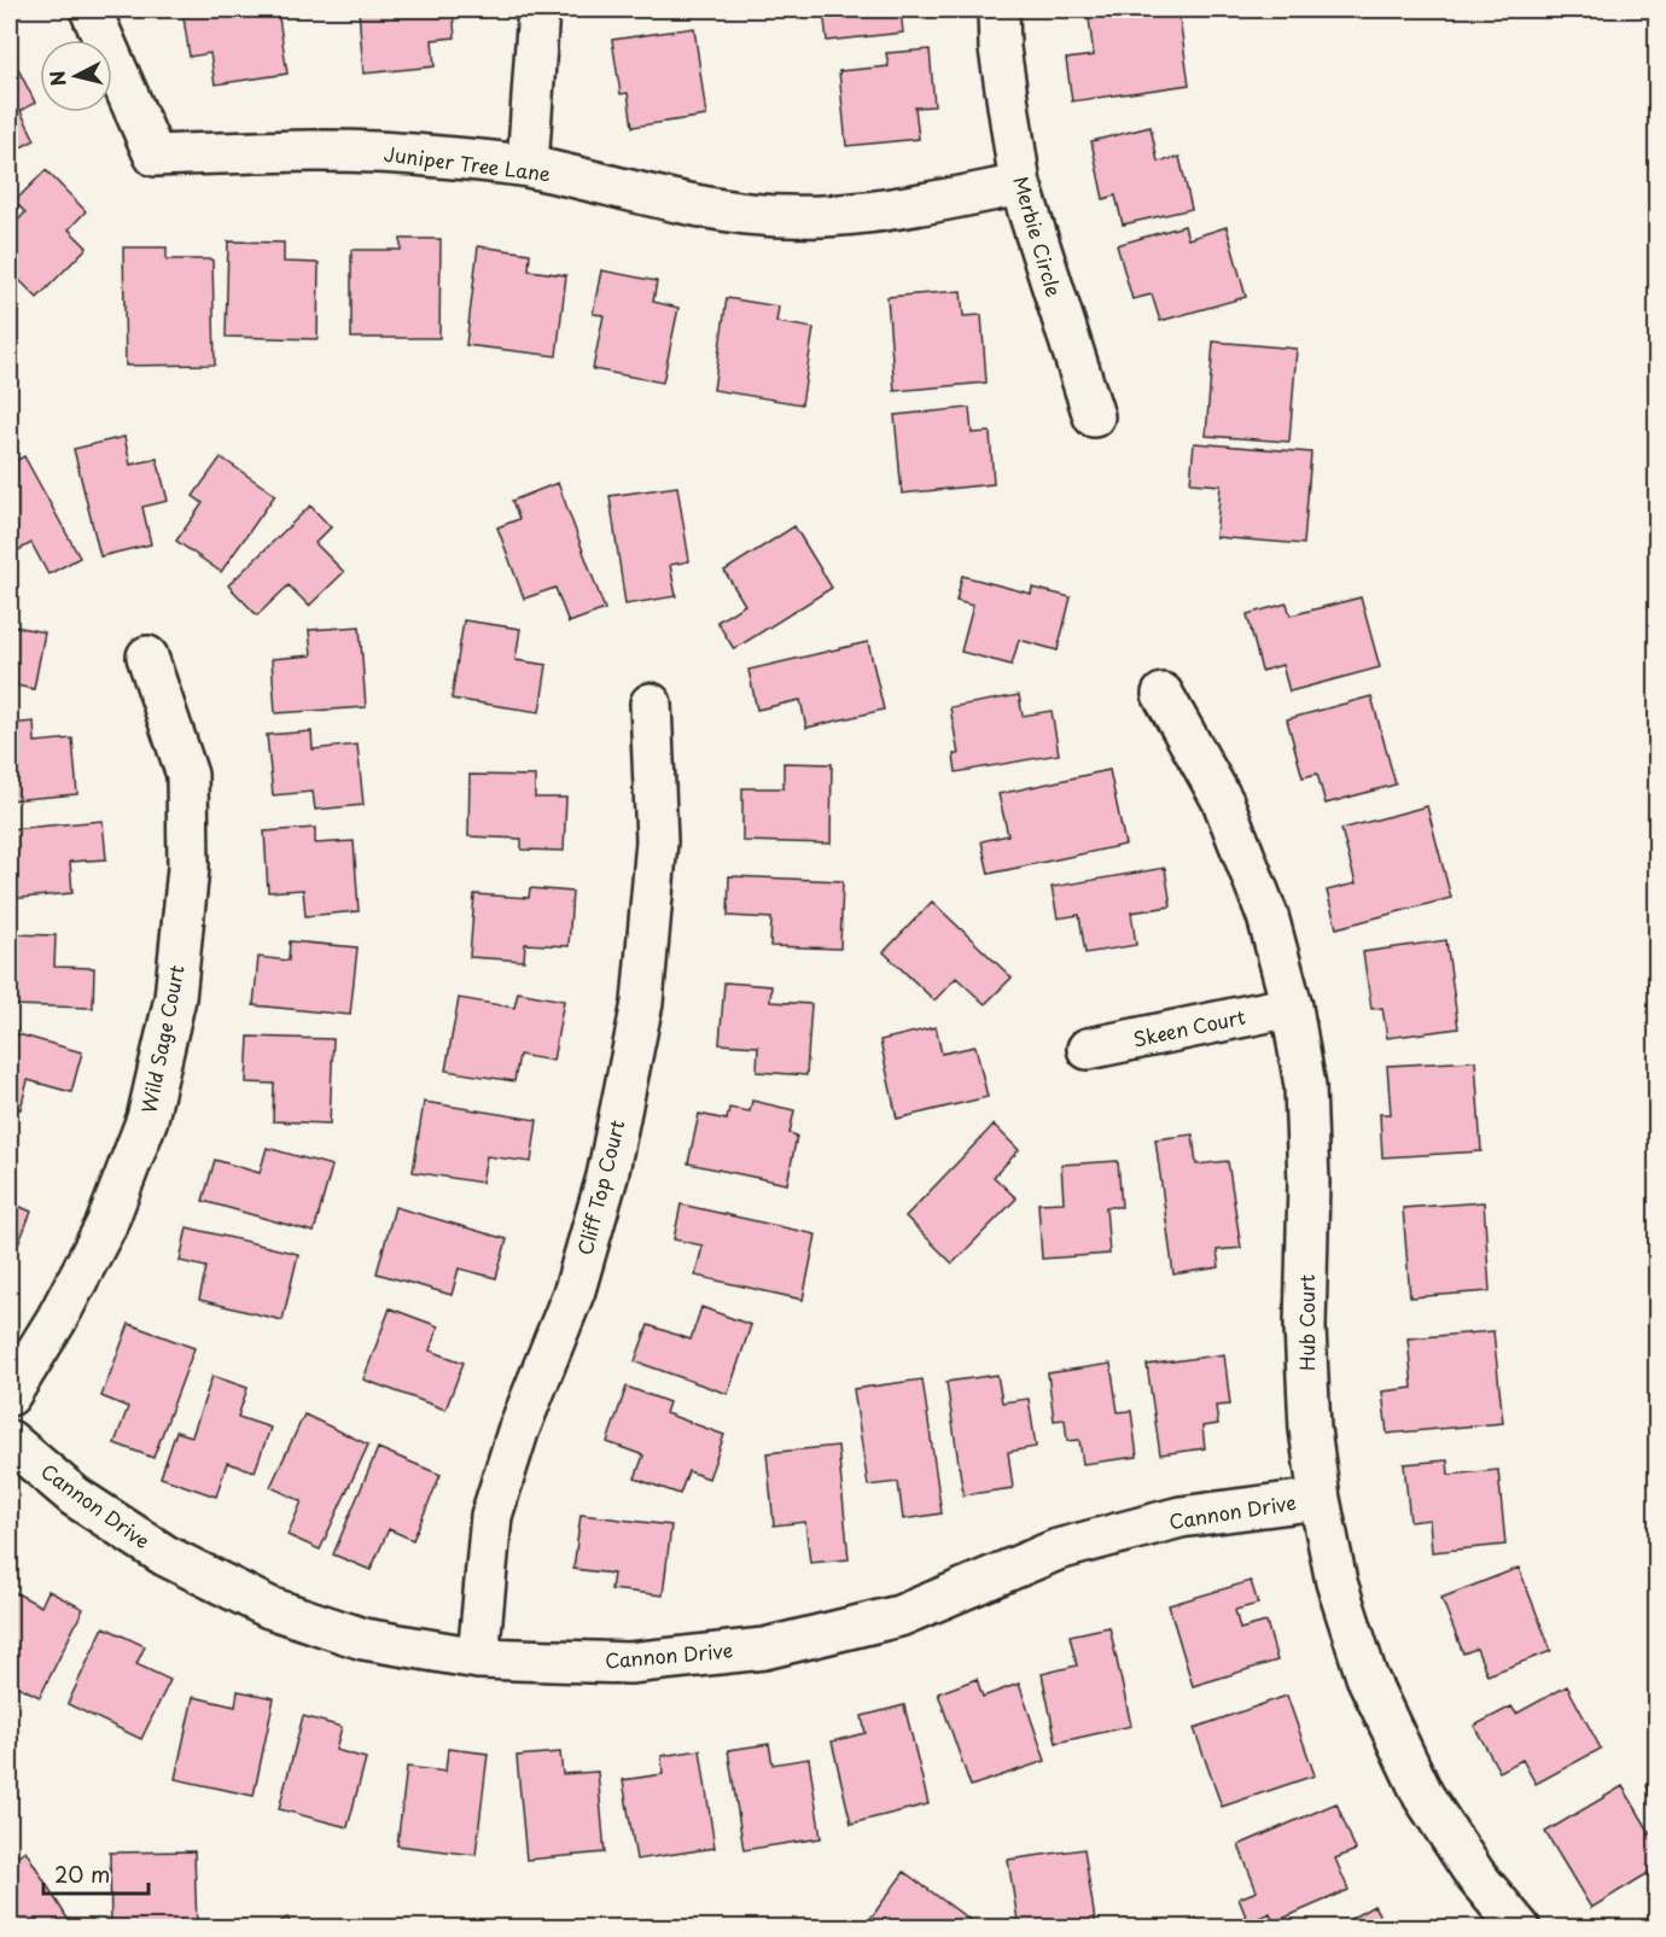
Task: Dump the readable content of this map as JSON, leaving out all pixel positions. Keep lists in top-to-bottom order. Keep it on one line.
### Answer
{"streets":{"street":["Juniper Tree Lane","Merbie Circle","Skeen Court","Wild Sage Court","Cliff Top Court","Hub Court","Cannon Drive"]},"crossings":[["Juniper Tree Lane","Merbie Circle"],["Skeen Court","Hub Court"],["Cliff Top Court","Cannon Drive"],["Hub Court","Cannon Drive"]],"scale_bar":"20 m","north":"left"}
